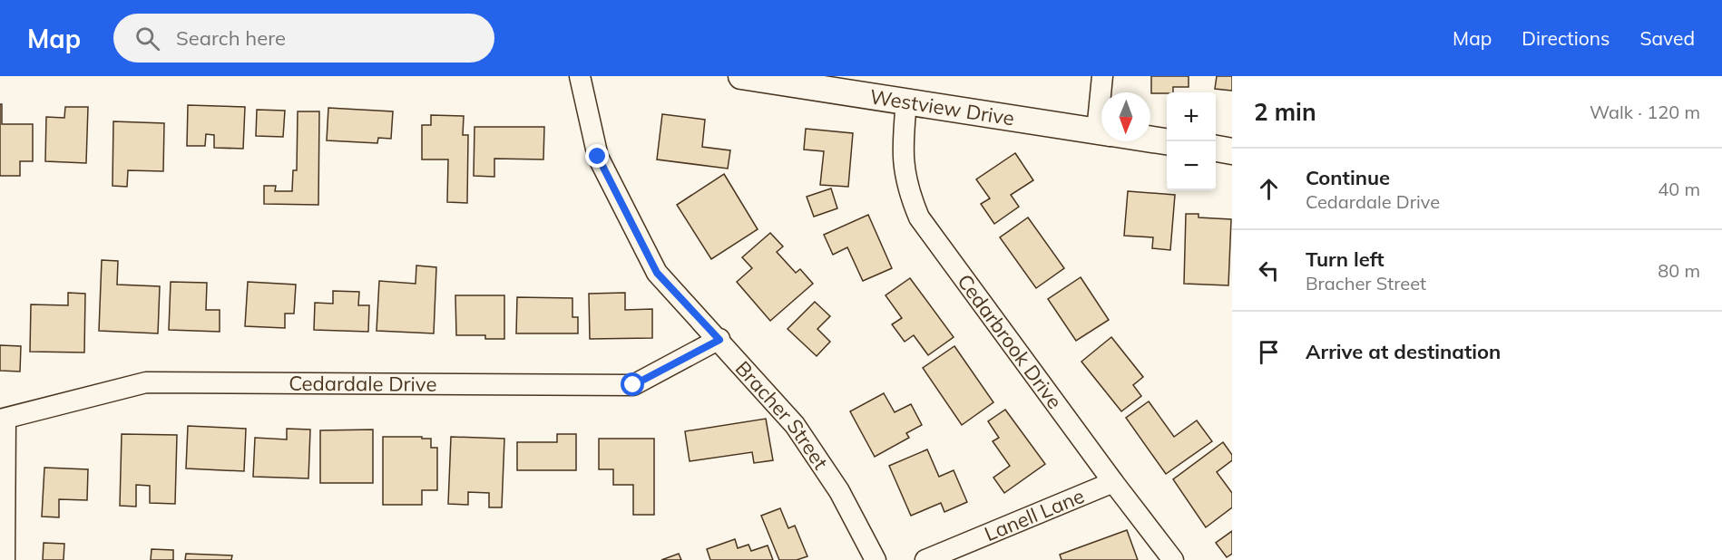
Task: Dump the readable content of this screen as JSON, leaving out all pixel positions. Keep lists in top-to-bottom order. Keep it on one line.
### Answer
{"streets":{"main road":["Westview Drive"],"street":["Cedarbrook Drive","Cedardale Drive","Bracher Street","Lanell Lane"]},"crossings":[["Westview Drive","Cedarbrook Drive"],["Cedarbrook Drive","Lanell Lane"],["Cedardale Drive","Bracher Street"]],"north":"bottom","page":{"header":"Map","search":"Search here","nav":["Map","Directions","Saved"],"heading":["2 min","Walk · 120 m"],"map_buttons":["+","−"],"list":[["Continue","Cedardale Drive","40 m"],["Turn left","Bracher Street","80 m"],"Arrive at destination"]}}
